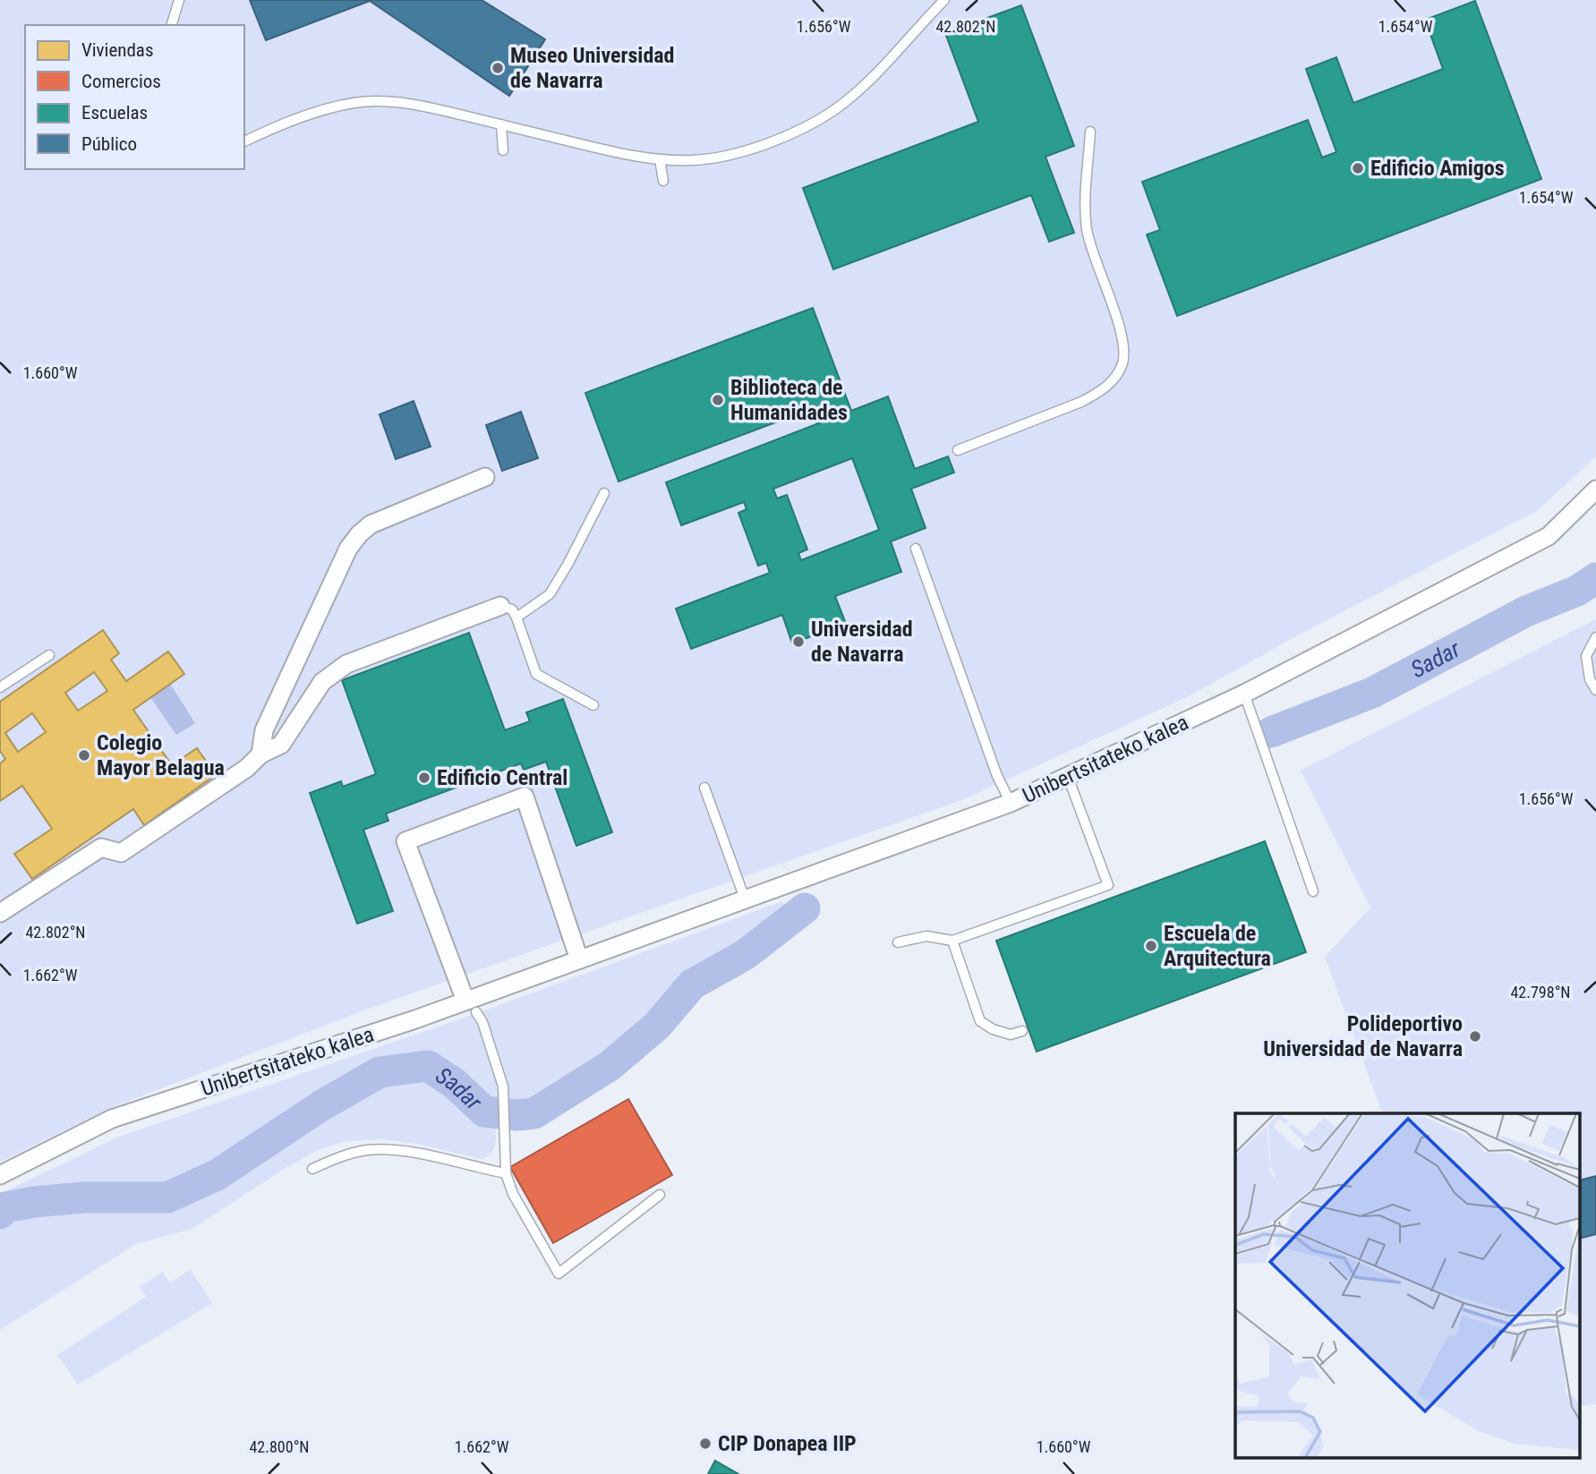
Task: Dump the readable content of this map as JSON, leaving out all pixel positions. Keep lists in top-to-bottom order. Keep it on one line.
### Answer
{"streets":{"street":["Unibertsitateko kalea"]},"water":["Sadar"],"places":["Museo Universidad de Navarra","Edificio Amigos","Biblioteca de Humanidades","Universidad de Navarra","Colegio Mayor Belagua","Edificio Central","Escuela de Arquitectura","Polideportivo Universidad de Navarra","CIP Donapea IIP"],"legend":["Viviendas","Comercios","Escuelas","Público"],"coordinates":["42.802°N","1.656°W","1.654°W","1.660°W","1.662°W","42.798°N","42.800°N"]}
